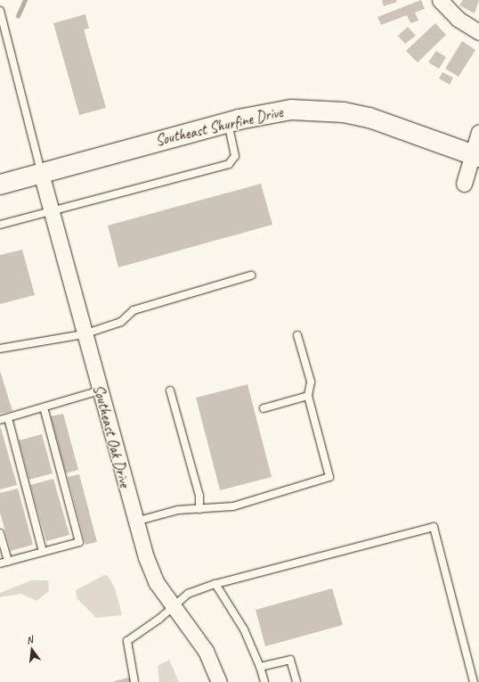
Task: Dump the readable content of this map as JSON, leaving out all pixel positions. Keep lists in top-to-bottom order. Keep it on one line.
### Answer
{"streets":{"street":["Southeast Shurfine Drive","Southeast Oak Drive"]},"crossings":[["Southeast Shurfine Drive","Southeast Oak Drive"]],"north":"top"}
